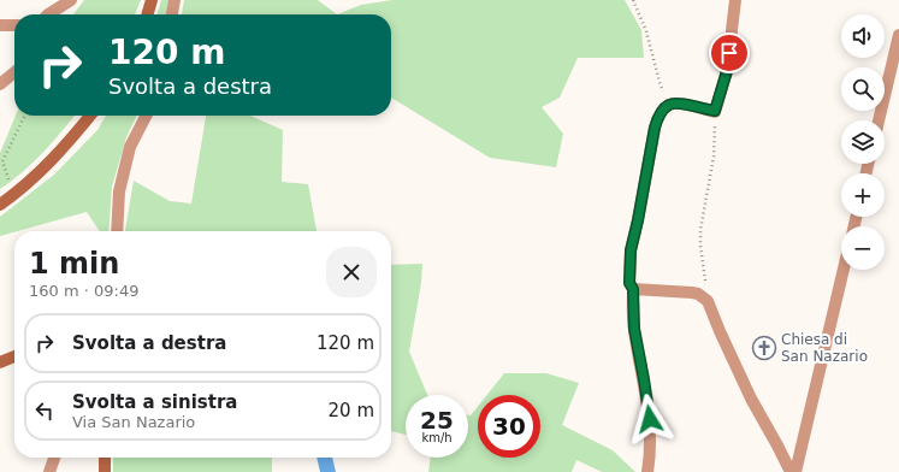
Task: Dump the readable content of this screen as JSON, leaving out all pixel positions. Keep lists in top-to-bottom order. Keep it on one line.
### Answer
{"places":{"church":["Chiesa di San Nazario"]},"page":{"map_buttons":["+","−"],"turn":["120 m","Svolta a destra"],"heading":["1 min","160 m · 09:49"],"list":[{"name":"Svolta a destra","value":"120 m"},{"name":"Svolta a sinistra","note":"Via San Nazario","value":"20 m"}],"speed":"25 km/h","limit":"30"}}
